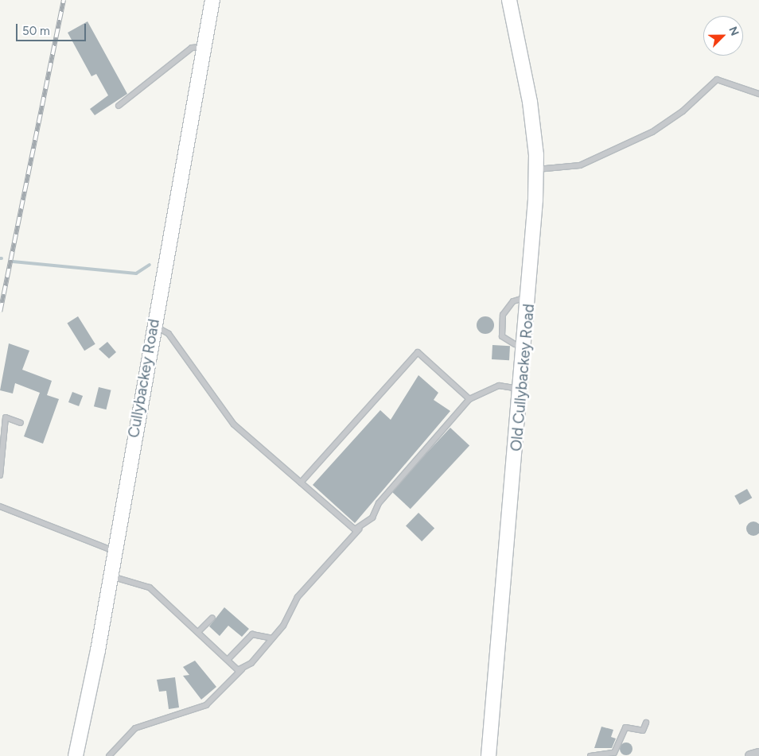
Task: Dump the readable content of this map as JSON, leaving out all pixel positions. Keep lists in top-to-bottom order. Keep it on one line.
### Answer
{"streets":{"main road":["Old Cullybackey Road","Cullybackey Road"]},"scale_bar":"50 m","north":"top right"}
